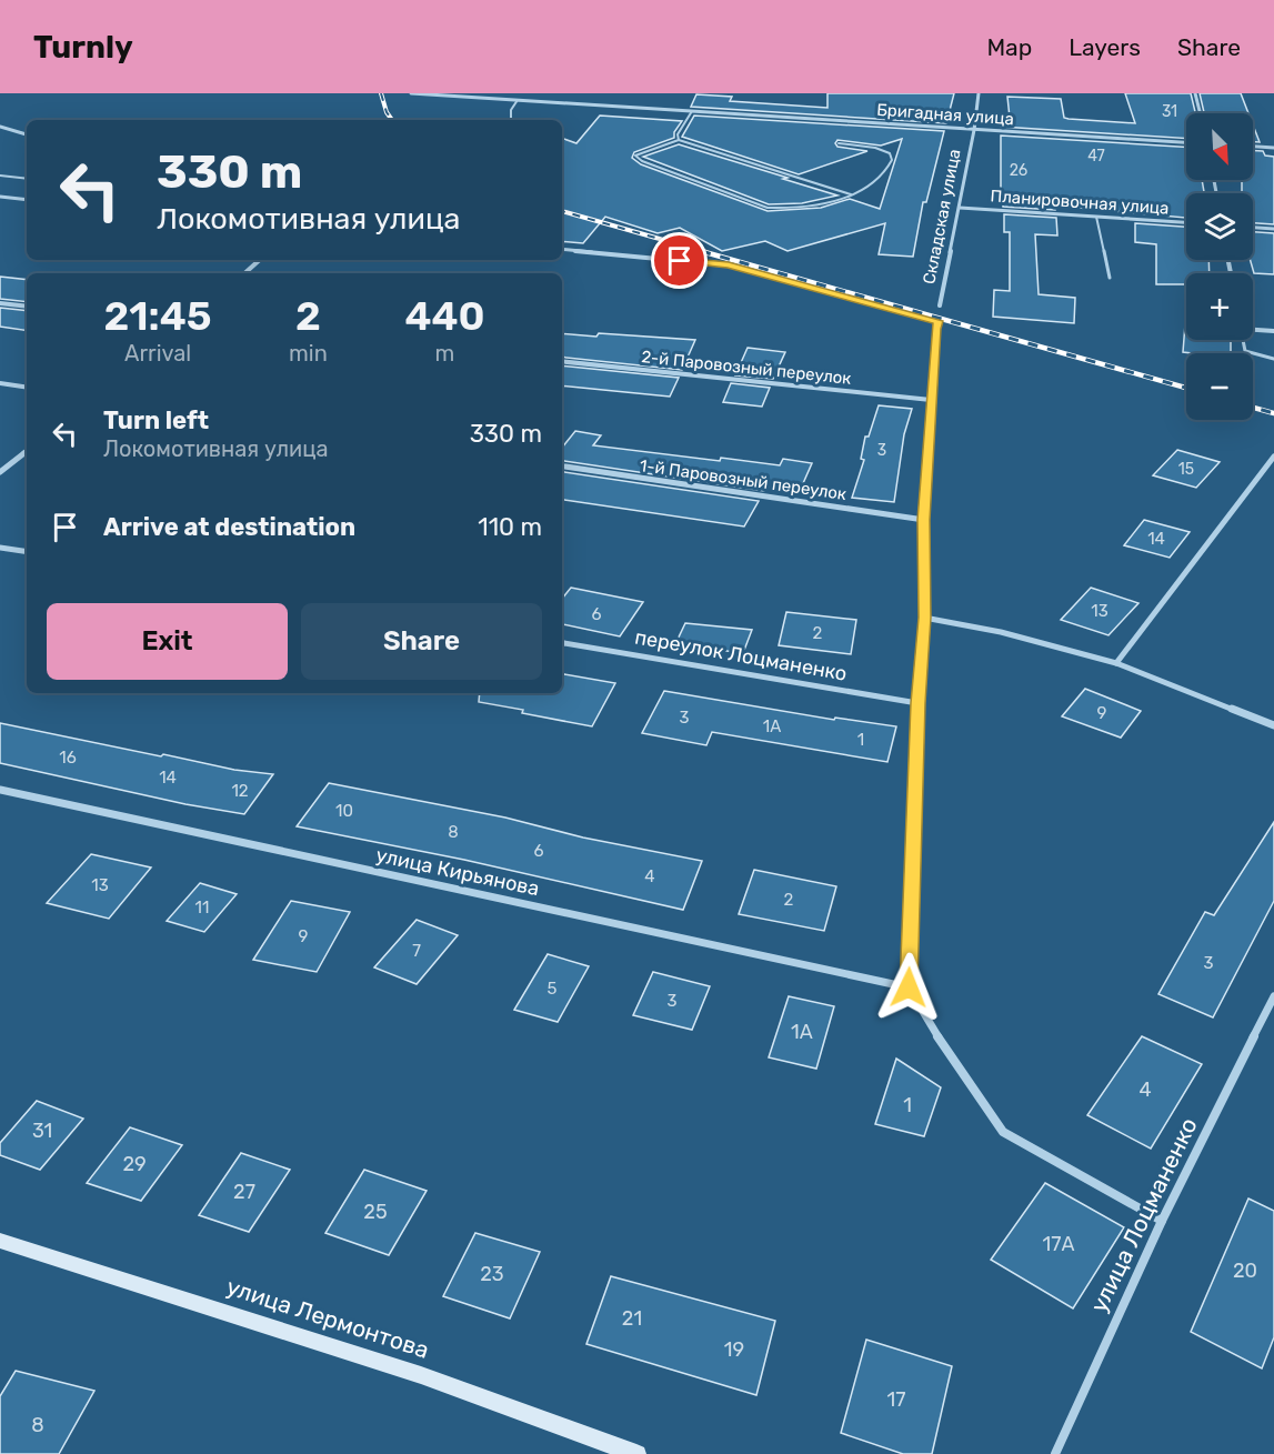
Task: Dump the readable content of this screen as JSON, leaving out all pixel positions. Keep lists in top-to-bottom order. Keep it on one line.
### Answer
{"streets":{"main road":["улица Лермонтова"],"street":["Бригадная улица","Планировочная улица","Складская улица","2-й Паровозный переулок","1-й Паровозный переулок","переулок Лоцманенко","улица Кирьянова","улица Лоцманенко"]},"crossings":[["Бригадная улица","Складская улица"],["Планировочная улица","Складская улица"]],"house_numbers":["31","47","26","3","15","14","13","6","2","9","3","1А","1","16","14","12","10","8","6","4","13","2","11","9","7","3","5","3","1А","4","1","31","29","27","25","17А","20","23","21","19","17","8"],"north":"bottom right","page":{"header":"Turnly","nav":["Map","Layers","Share"],"map_buttons":["+","−"],"turn":["330 m","Локомотивная улица"],"eta":["21:45","Arrival","2","min","440","m"],"list":[{"name":"Turn left","note":"Локомотивная улица","value":"330 m"},{"name":"Arrive at destination","value":"110 m"}],"buttons":["Exit","Share"]}}
